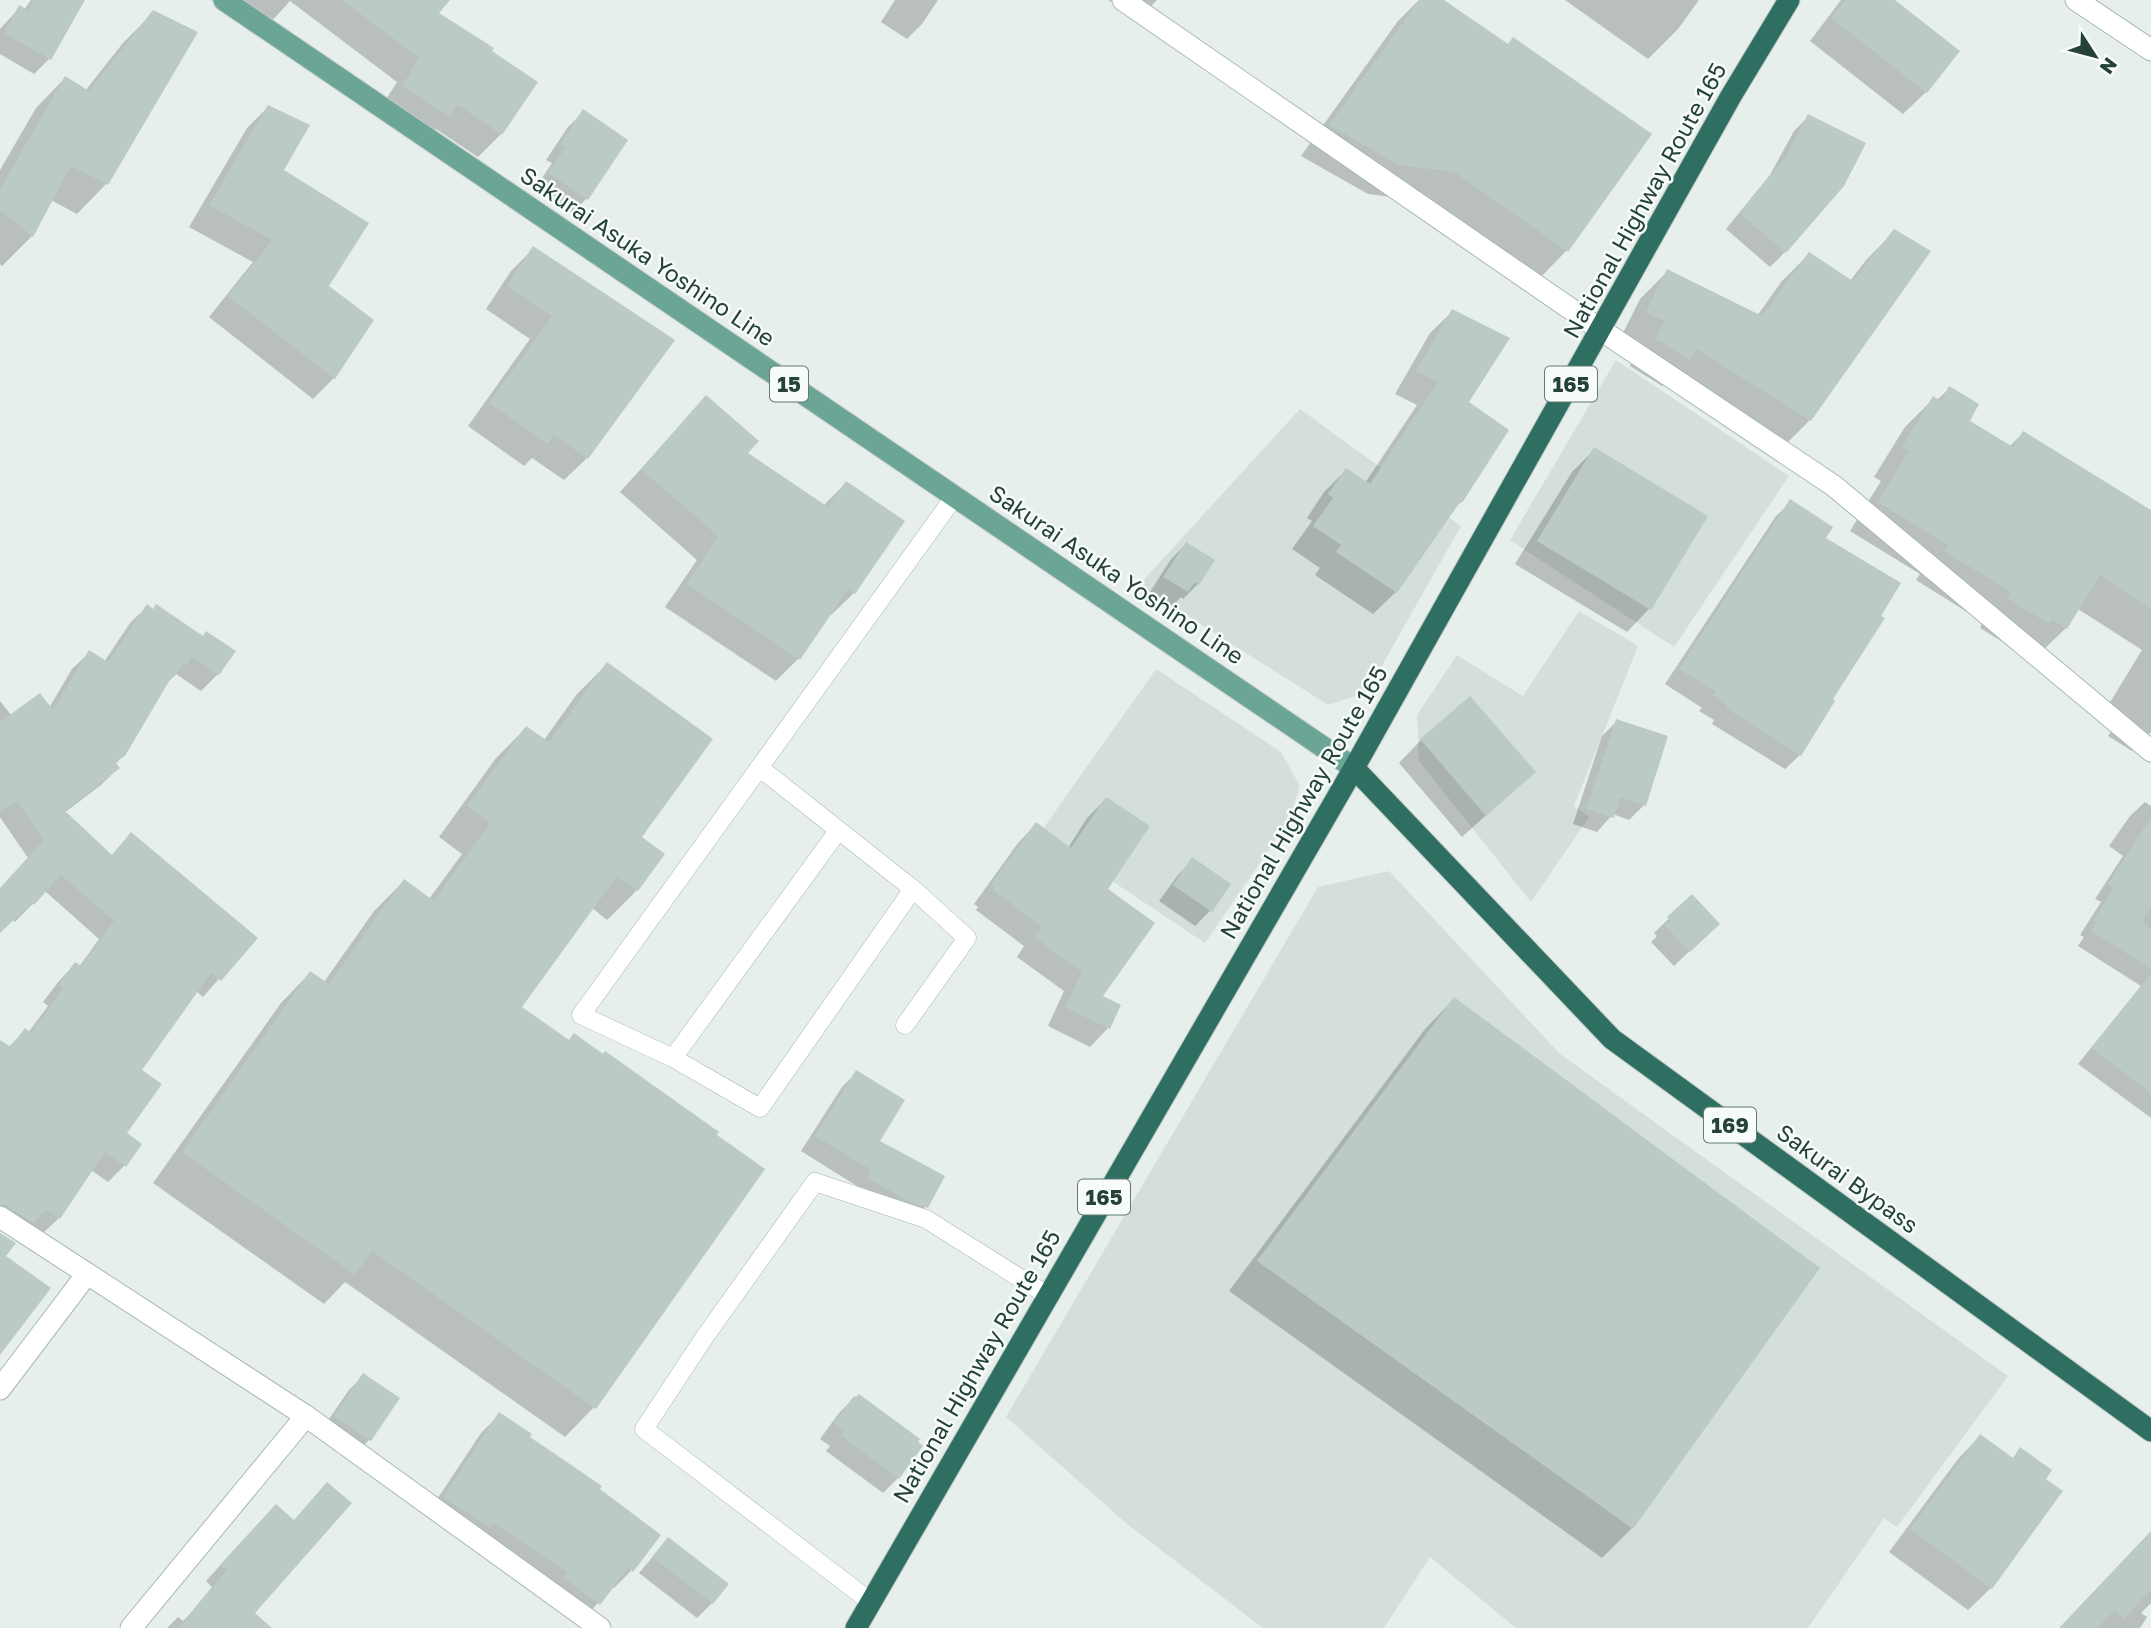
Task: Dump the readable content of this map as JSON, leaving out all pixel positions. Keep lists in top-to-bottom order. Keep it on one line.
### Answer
{"streets":{"highway":["National Highway Route 165","165","169","Sakurai Bypass"],"main road":["Sakurai Asuka Yoshino Line","15"]},"crossings":[["National Highway Route 165","Sakurai Asuka Yoshino Line"],["National Highway Route 165","Sakurai Bypass"],["Sakurai Asuka Yoshino Line","Sakurai Bypass"]],"north":"bottom right"}
